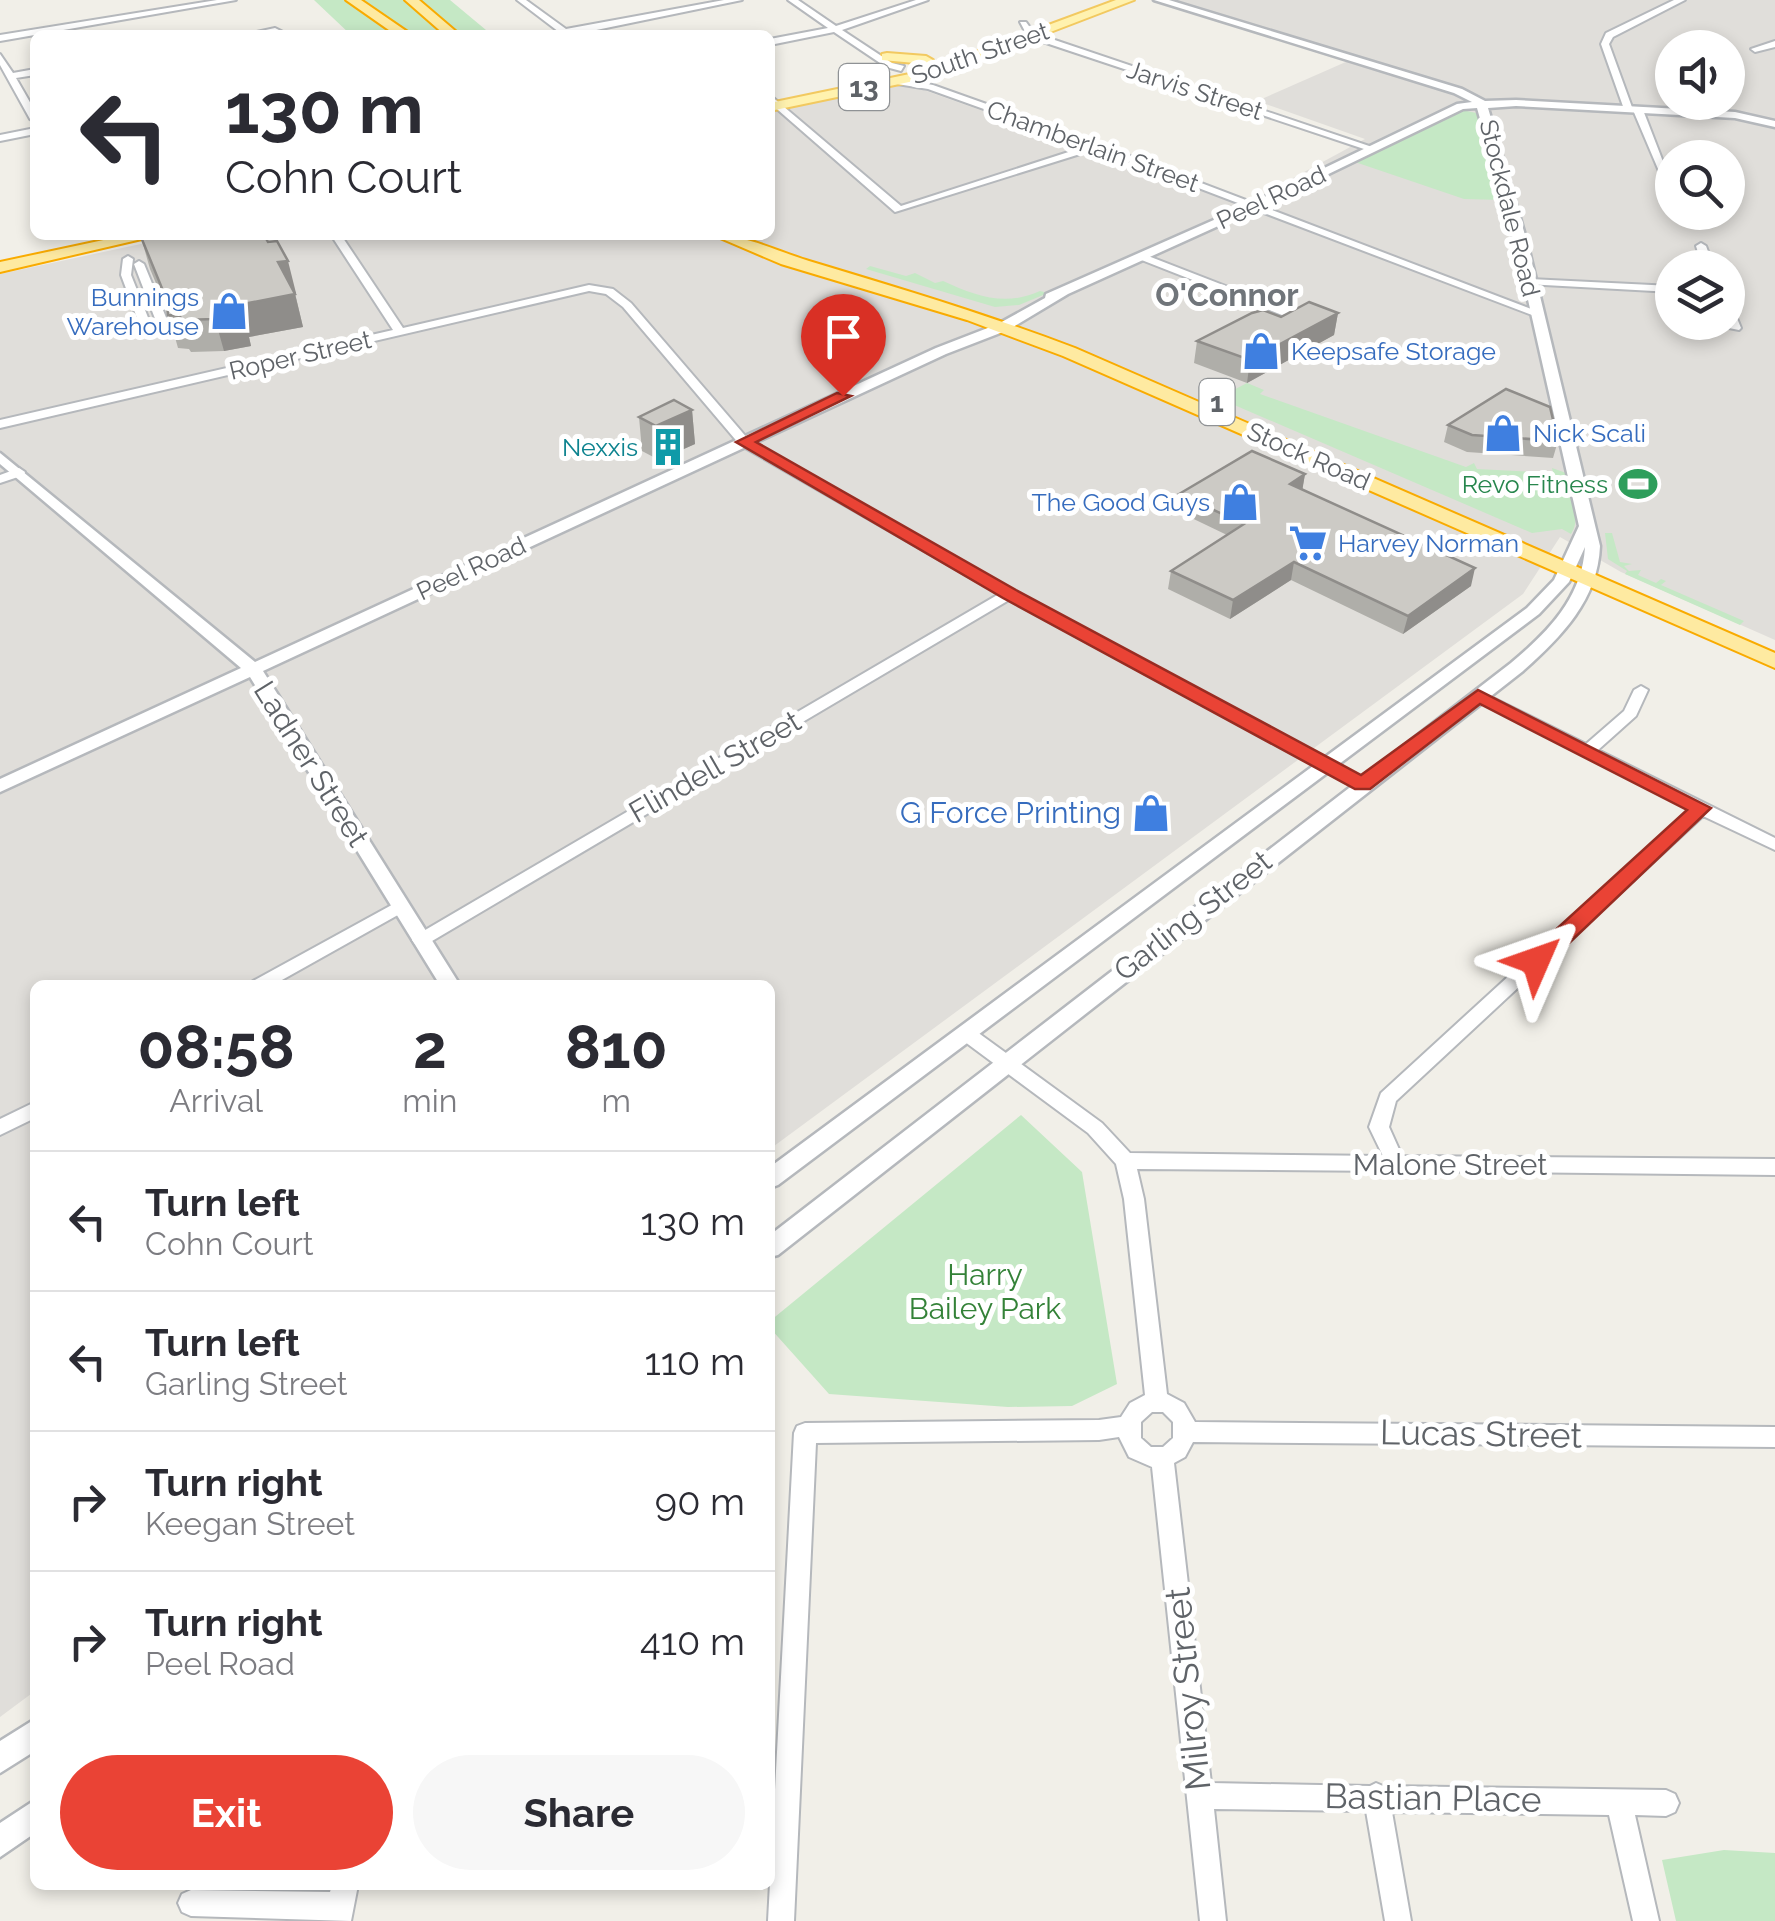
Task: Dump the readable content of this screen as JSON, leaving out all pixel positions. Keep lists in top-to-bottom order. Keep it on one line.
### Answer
{"streets":{"highway":["1","Stock Road"],"main road":["South Street","13"],"street":["Jarvis Street","Chamberlain Street","Peel Road","Stockdale Road","Roper Street","Ladner Street","Flindell Street","Garling Street","Malone Street","Lucas Street","Milroy Street","Bastian Place"]},"crossings":[["South Street","Jarvis Street"],["South Street","Chamberlain Street"],["Jarvis Street","Peel Road"],["Chamberlain Street","Peel Road"],["Chamberlain Street","Stockdale Road"],["Peel Road","Stockdale Road"],["Peel Road","Roper Street"],["Peel Road","Stock Road"],["Peel Road","Ladner Street"],["Stockdale Road","Stock Road"],["Stockdale Road","Garling Street"],["Stock Road","Garling Street"],["Ladner Street","Flindell Street"],["Lucas Street","Milroy Street"],["Milroy Street","Bastian Place"]],"districts":["O'Connor"],"parks":["Harry Bailey Park"],"places":{"shop":["Bunnings Warehouse","Keepsafe Storage","Nick Scali","The Good Guys","G Force Printing"],"building":["Nexxis"],"sports":["Revo Fitness"],"supermarket":["Harvey Norman"]},"page":{"turn":["130 m","Cohn Court"],"eta":["08:58","Arrival","2","min","810","m"],"list":[{"name":"Turn left","note":"Cohn Court","value":"130 m"},{"name":"Turn left","note":"Garling Street","value":"110 m"},{"name":"Turn right","note":"Keegan Street","value":"90 m"},{"name":"Turn right","note":"Peel Road","value":"410 m"}],"buttons":["Exit","Share"]}}
